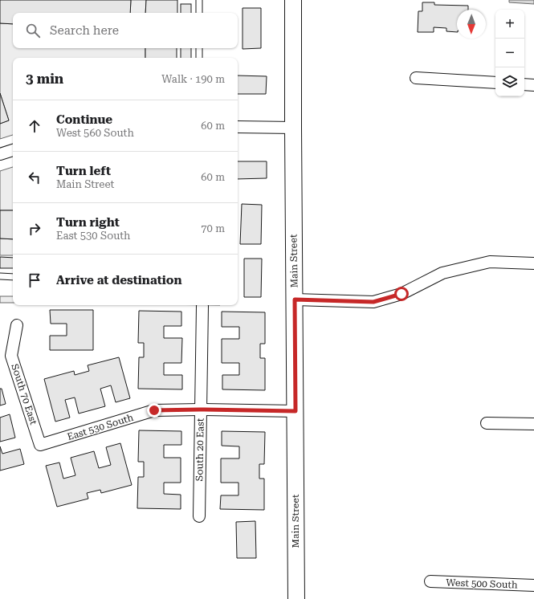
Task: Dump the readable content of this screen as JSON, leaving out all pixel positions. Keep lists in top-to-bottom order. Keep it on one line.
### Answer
{"streets":{"street":["Main Street","South 70 East","East 530 South","South 20 East","West 500 South"]},"crossings":[["Main Street","East 530 South"],["South 70 East","East 530 South"],["East 530 South","South 20 East"]],"north":"bottom","page":{"map_buttons":["+","−"],"search":"Search here","heading":["3 min","Walk · 190 m"],"list":[["Continue","West 560 South","60 m"],["Turn left","Main Street","60 m"],["Turn right","East 530 South","70 m"],"Arrive at destination"]}}
